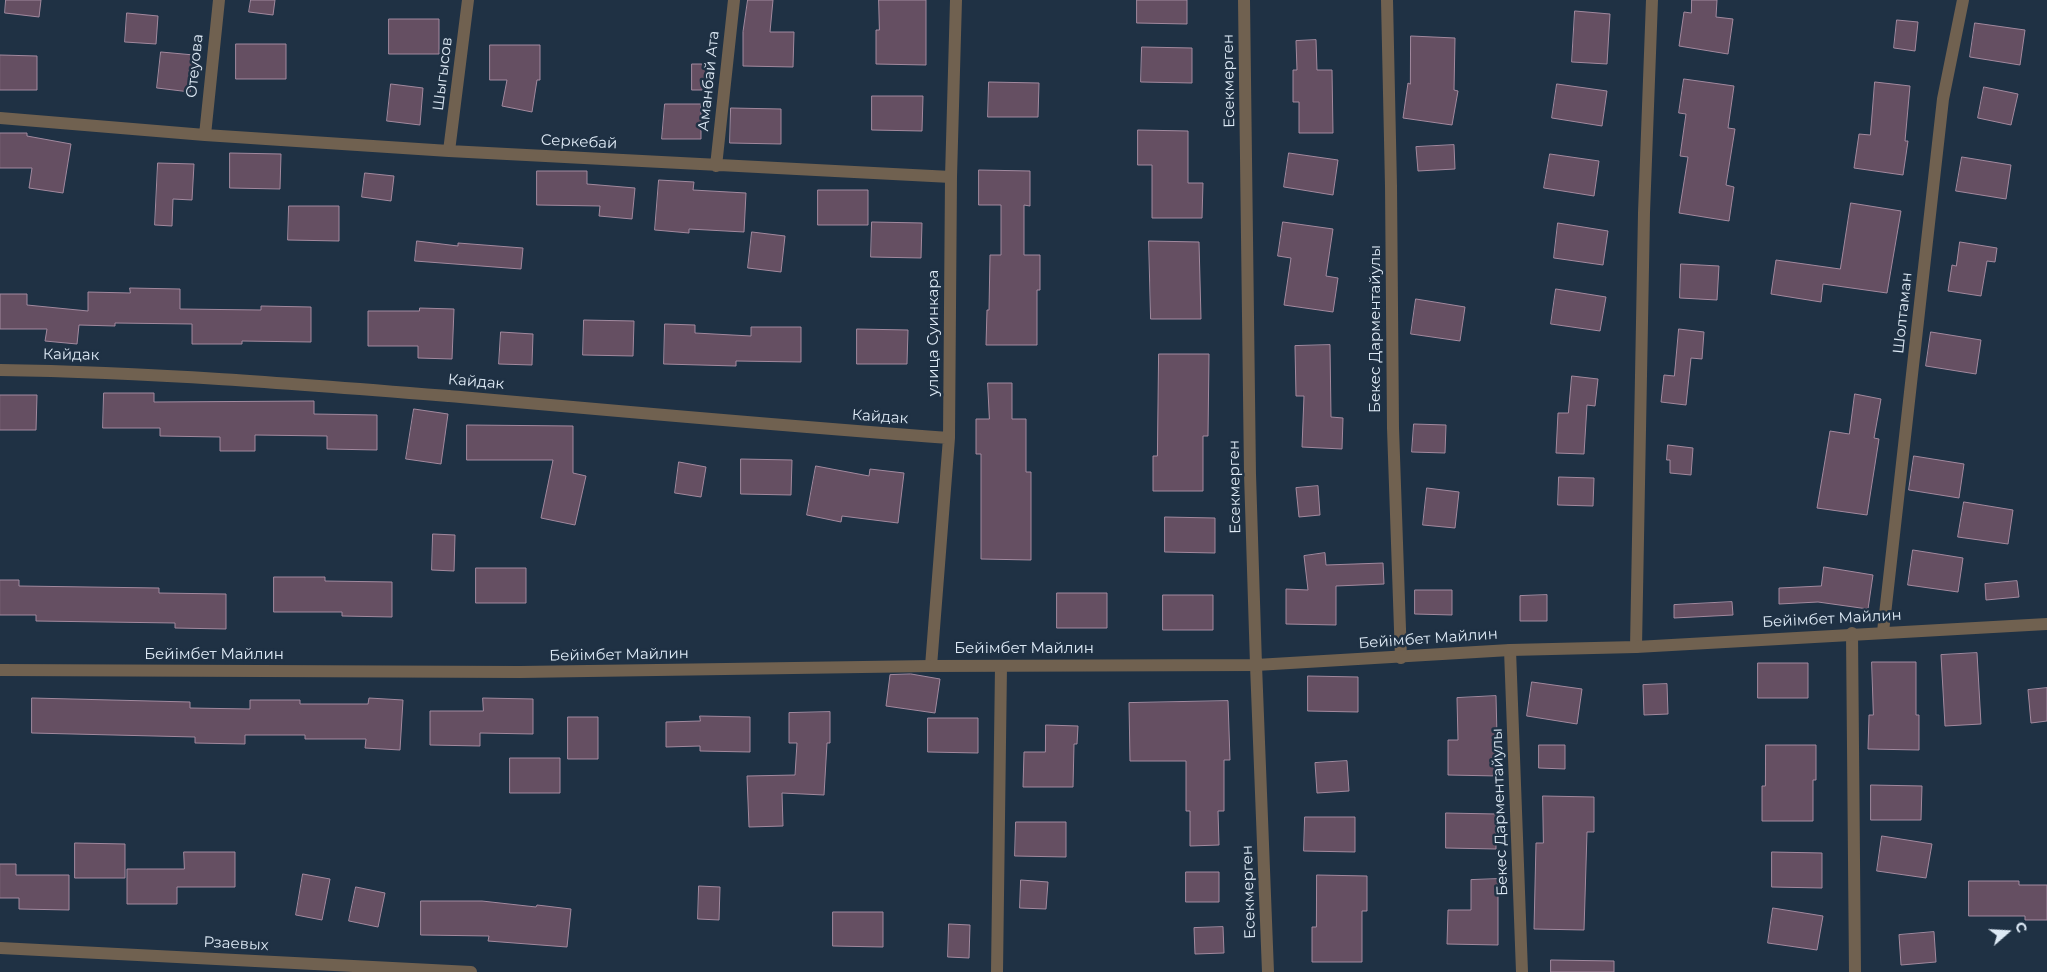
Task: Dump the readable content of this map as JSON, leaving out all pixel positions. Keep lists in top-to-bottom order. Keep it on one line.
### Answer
{"streets":{"street":["Отеуова","Шыгысов","Аманбай Ата","Eсекмерген","Серкебай","Шолтаман","Бекес Дарментайулы","улица Суинкара","Кайдак","Бейімбет Майлин","Рзаевых"]},"crossings":[["Отеуова","Серкебай"],["Шыгысов","Серкебай"],["Аманбай Ата","Серкебай"],["Eсекмерген","Бейімбет Майлин"],["Серкебай","улица Суинкара"],["Шолтаман","Бейімбет Майлин"],["Бекес Дарментайулы","Бейімбет Майлин"],["улица Суинкара","Кайдак"],["улица Суинкара","Бейімбет Майлин"]],"north":"right"}
